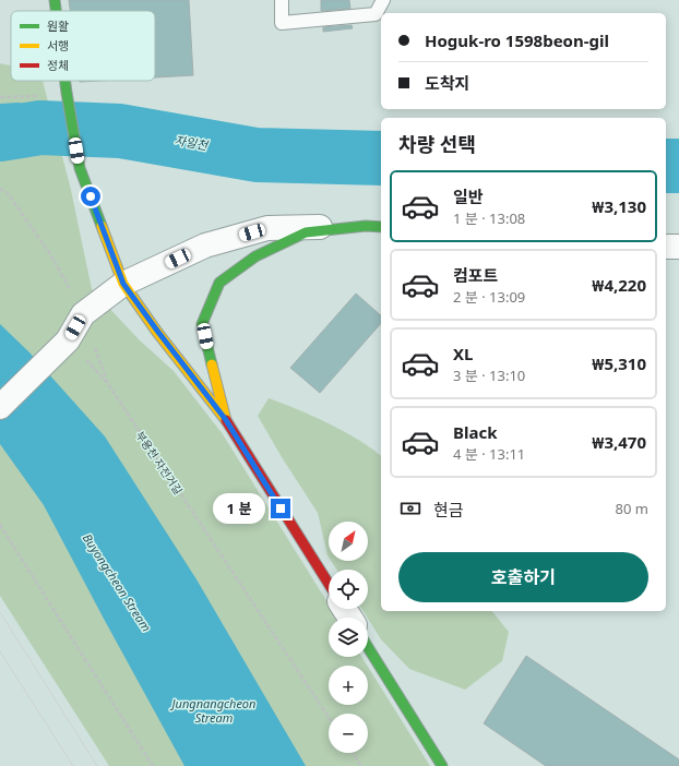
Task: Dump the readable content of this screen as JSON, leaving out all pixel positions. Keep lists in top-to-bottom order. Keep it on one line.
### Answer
{"streets":{"path":["부용천 자전거길"]},"water":["자일천","Buyongcheon Stream","Jungnangcheon Stream"],"legend":["원활","서행","정체"],"north":"top right","page":{"banner":["Hoguk-ro 1598beon-gil","도착지"],"heading":"차량 선택","list":[{"name":"일반","note":"1 분 · 13:08","value":"₩3,130"},{"name":"컴포트","note":"2 분 · 13:09","value":"₩4,220"},{"name":"XL","note":"3 분 · 13:10","value":"₩5,310"},{"name":"Black","note":"4 분 · 13:11","value":"₩3,470"}],"pay":["현금","80 m"],"bubble":"1 분","map_buttons":["+","−"],"buttons":"호출하기"}}
